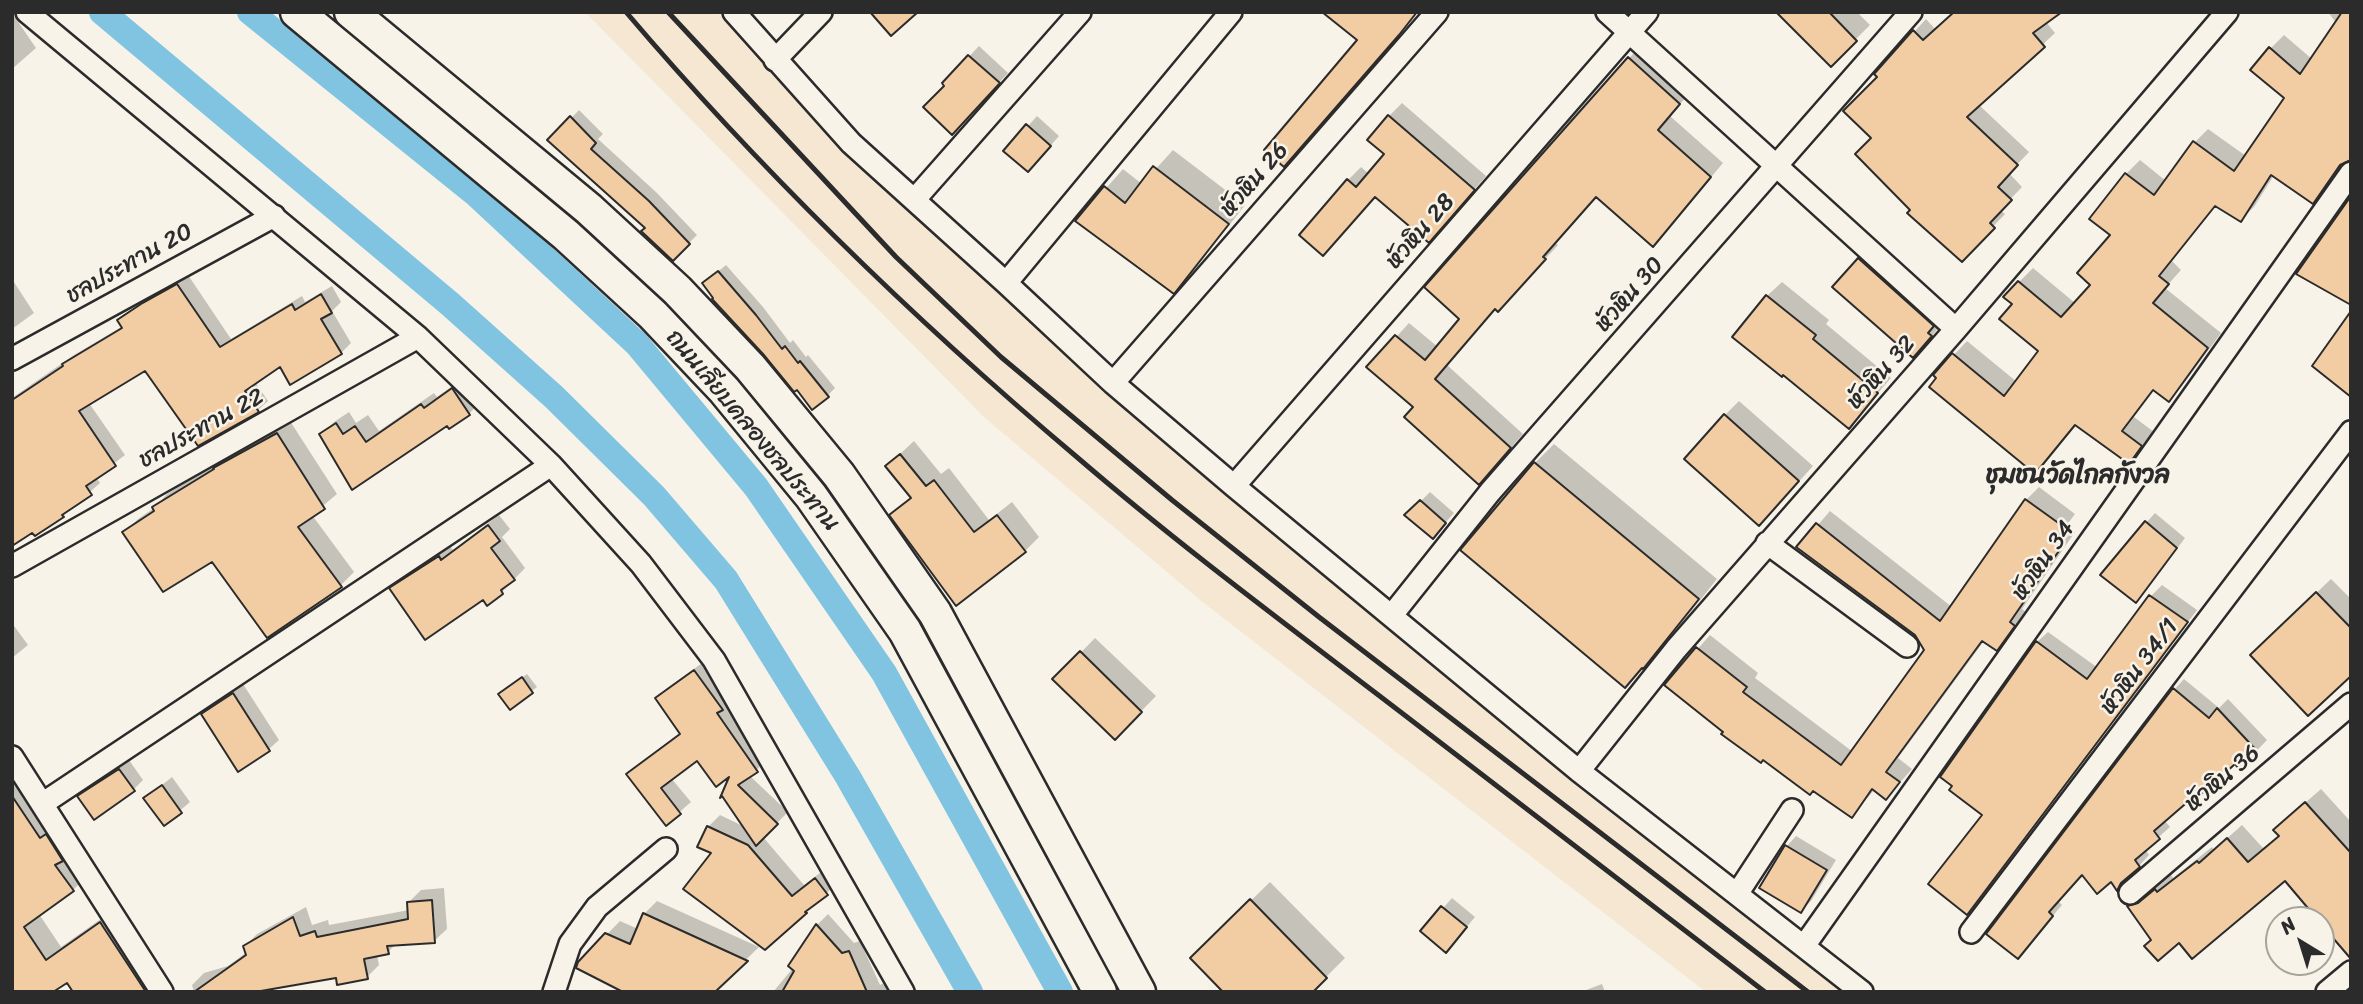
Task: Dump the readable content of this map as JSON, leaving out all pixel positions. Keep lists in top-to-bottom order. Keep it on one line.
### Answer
{"streets":{"street":["หัวหิน 26","หัวหิน 28","ชลประทาน 20","หัวหิน 30","หัวหิน 32","ชลประทาน 22","ถนนเลียบคลองชลประทาน","หัวหิน 34","หัวหิน 34/1","หัวหิน 36"]},"districts":["ชุมชนวัดไกลกังวล"],"north":"top left"}
